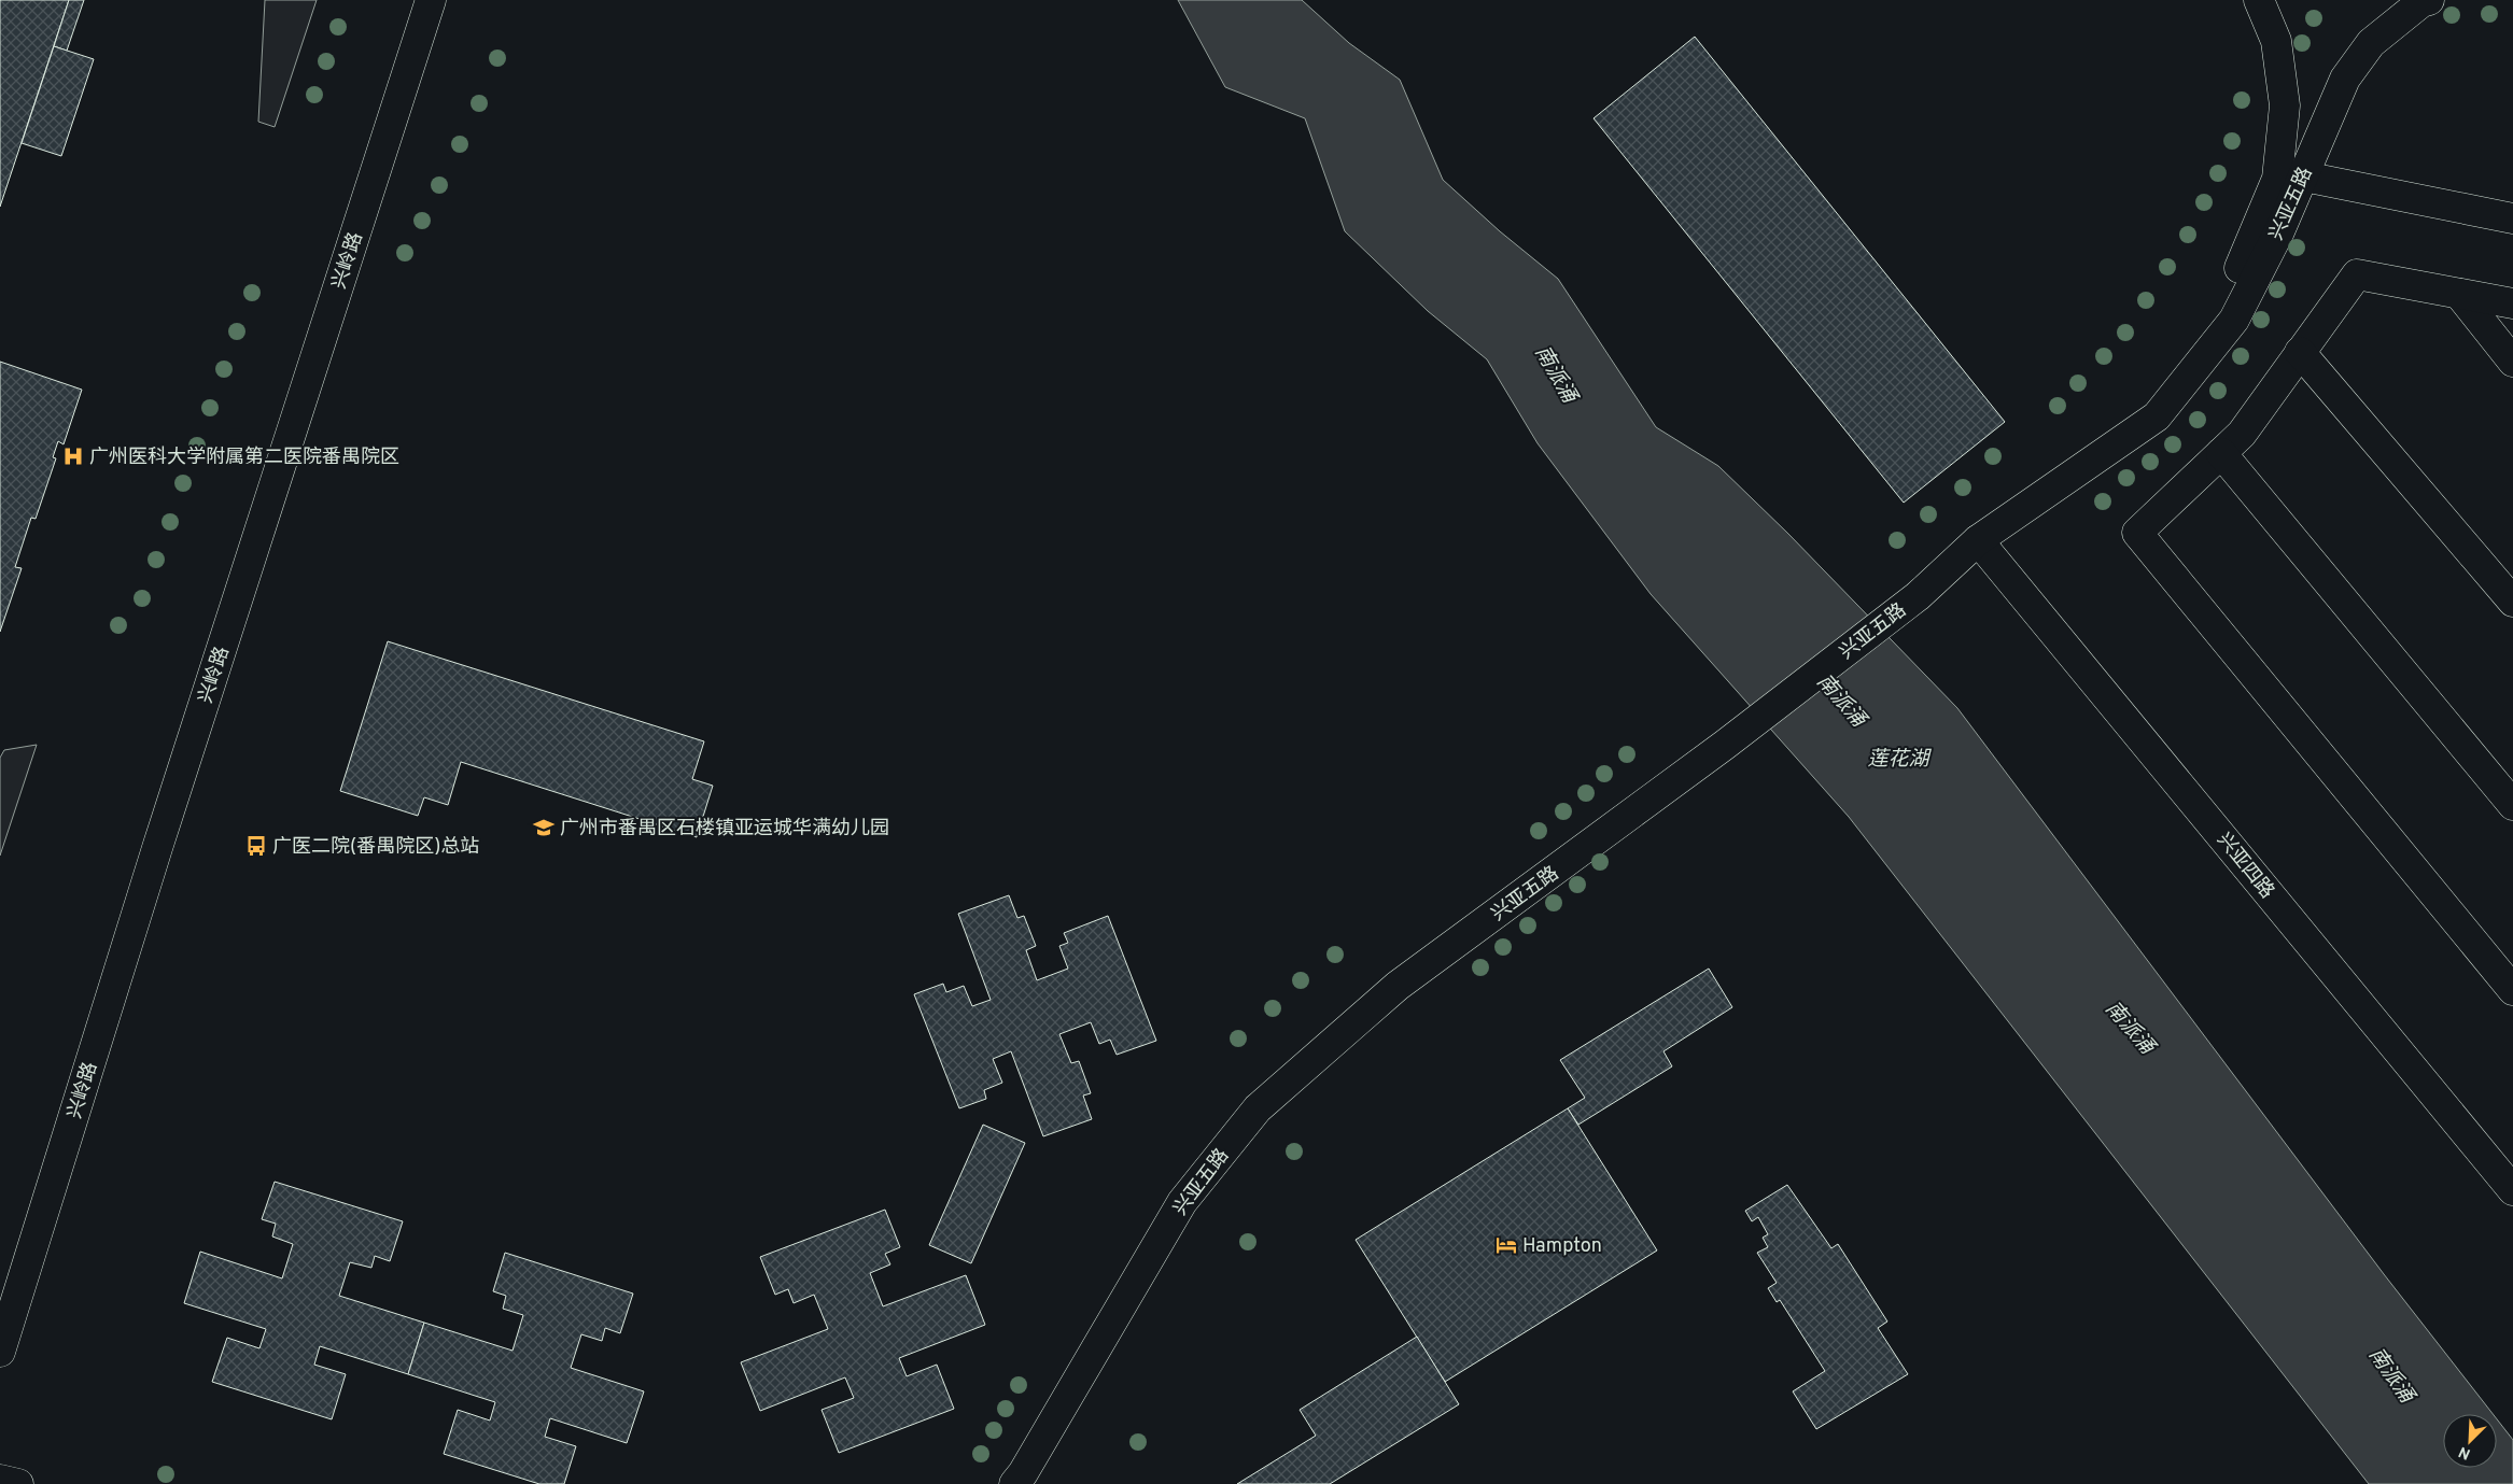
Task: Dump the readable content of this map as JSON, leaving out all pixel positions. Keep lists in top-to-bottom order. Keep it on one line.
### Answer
{"streets":{"street":["兴亚五路","兴岭路","兴亚四路"]},"crossings":[["兴亚五路","兴亚四路"]],"water":["南派涌","莲花湖"],"places":{"hospital":["广州医科大学附属第二医院番禺院区"],"school or university":["广州市番禺区石楼镇亚运城华满幼儿园"],"bus stop":["广医二院(番禺院区)总站"],"hotel":["Hampton"]},"north":"bottom left"}
